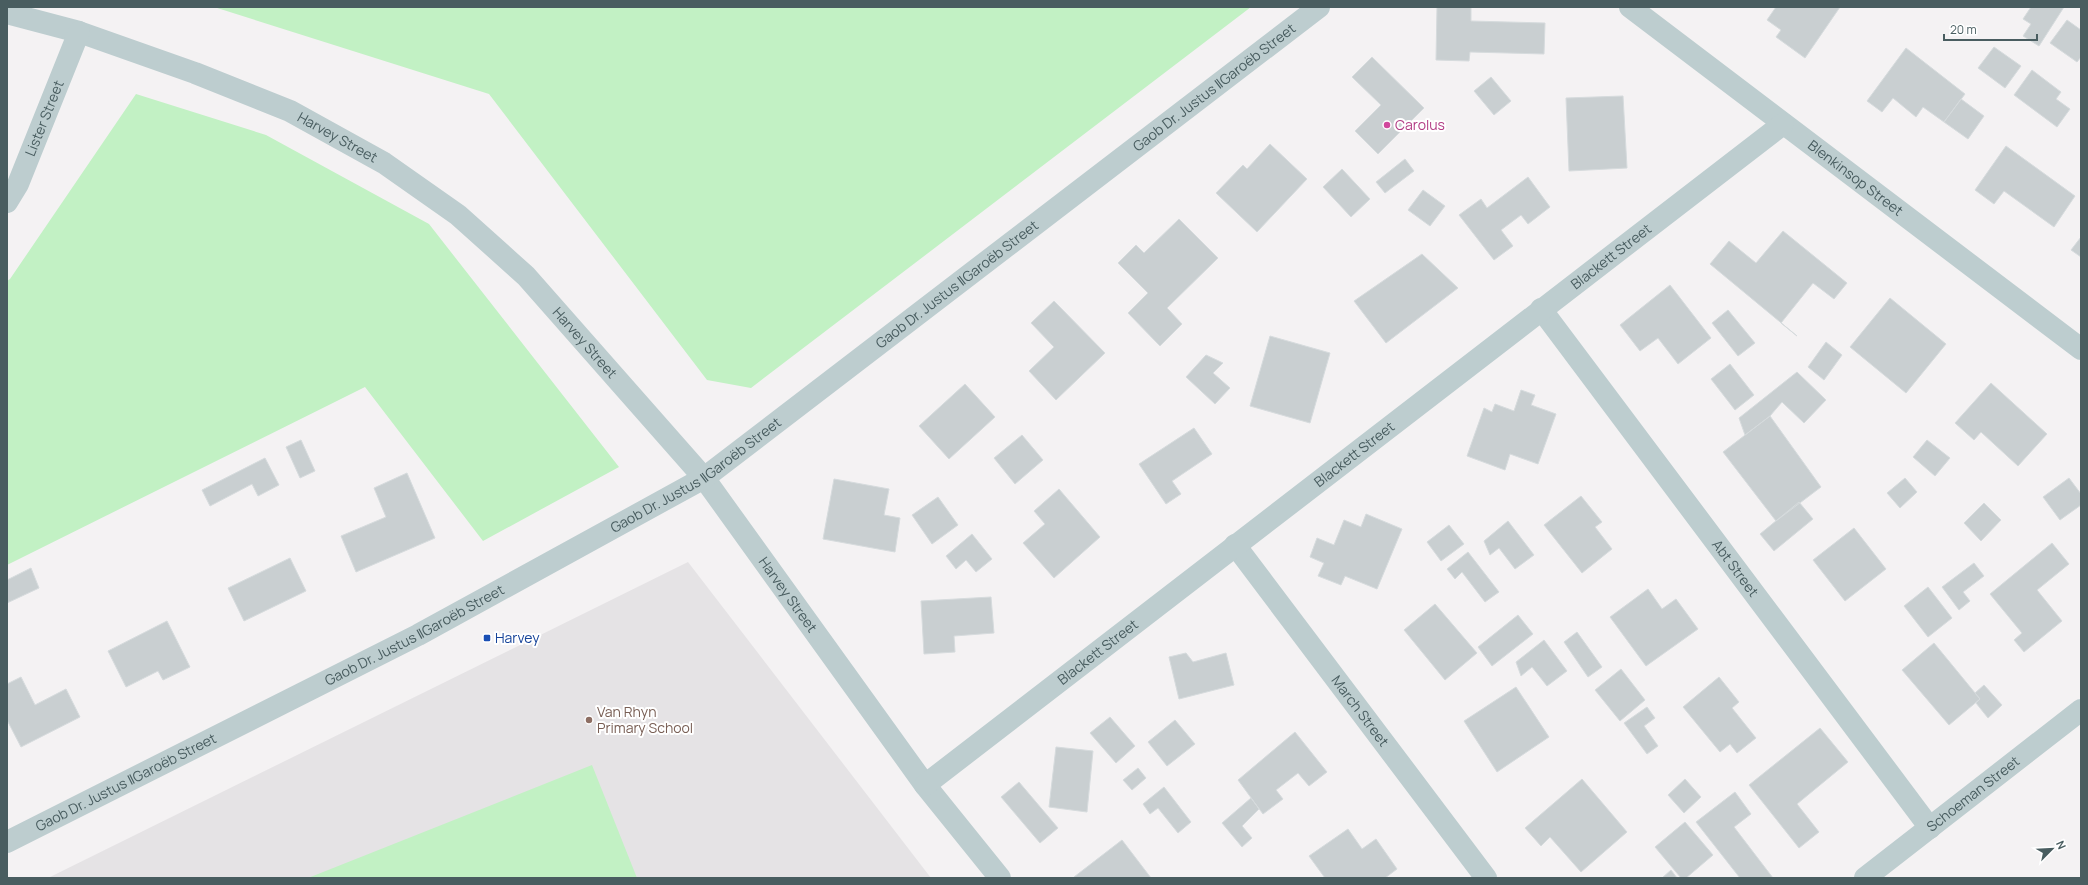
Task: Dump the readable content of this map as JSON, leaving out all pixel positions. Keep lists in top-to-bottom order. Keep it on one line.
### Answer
{"streets":{"street":["Gaob Dr. Justus ǁGaroëb Street","Lister Street","Harvey Street","Blenkinsop Street","Blackett Street","Abt Street","March Street","Schoeman Street"]},"crossings":[["Gaob Dr. Justus ǁGaroëb Street","Harvey Street"],["Lister Street","Harvey Street"],["Harvey Street","Blackett Street"],["Blenkinsop Street","Blackett Street"],["Blackett Street","Abt Street"],["Blackett Street","March Street"],["Abt Street","Schoeman Street"]],"places":{"other":["Carolus","Van Rhyn Primary School"],"transit":["Harvey"]},"scale_bar":"20 m","north":"top right"}
